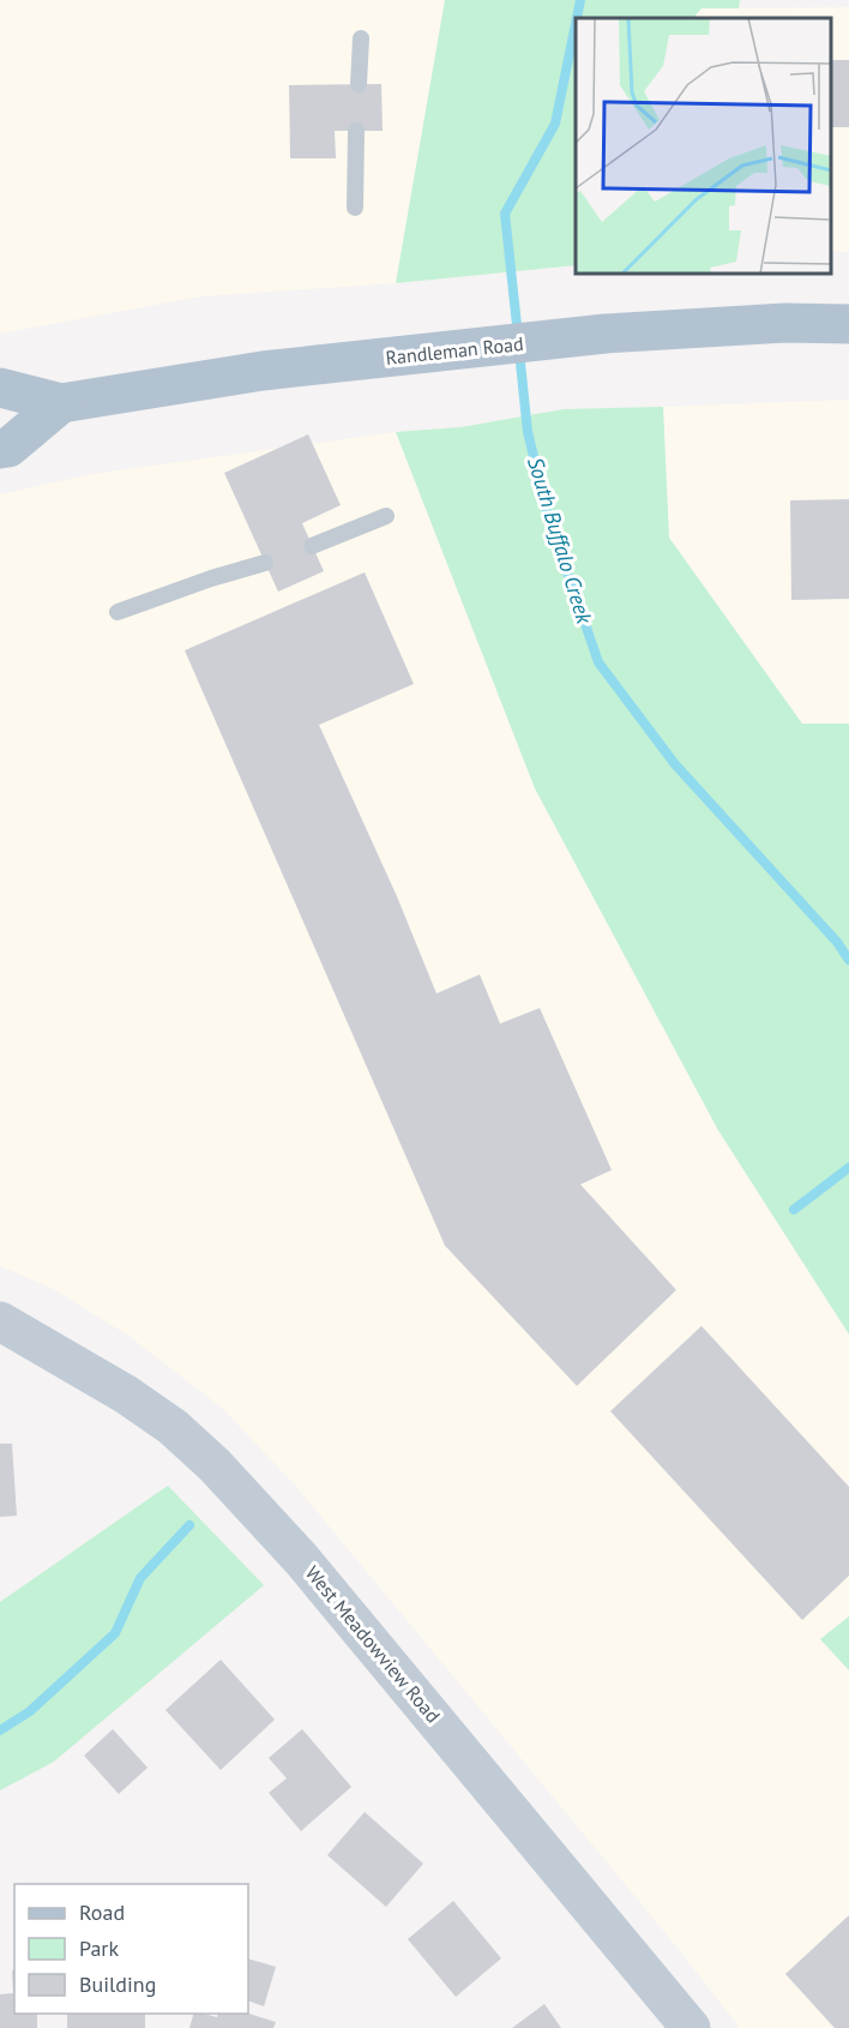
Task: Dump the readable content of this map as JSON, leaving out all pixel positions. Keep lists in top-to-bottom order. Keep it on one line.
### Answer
{"streets":{"main road":["Randleman Road"],"street":["West Meadowview Road"]},"water":["South Buffalo Creek"],"legend":["Road","Park","Building"]}
